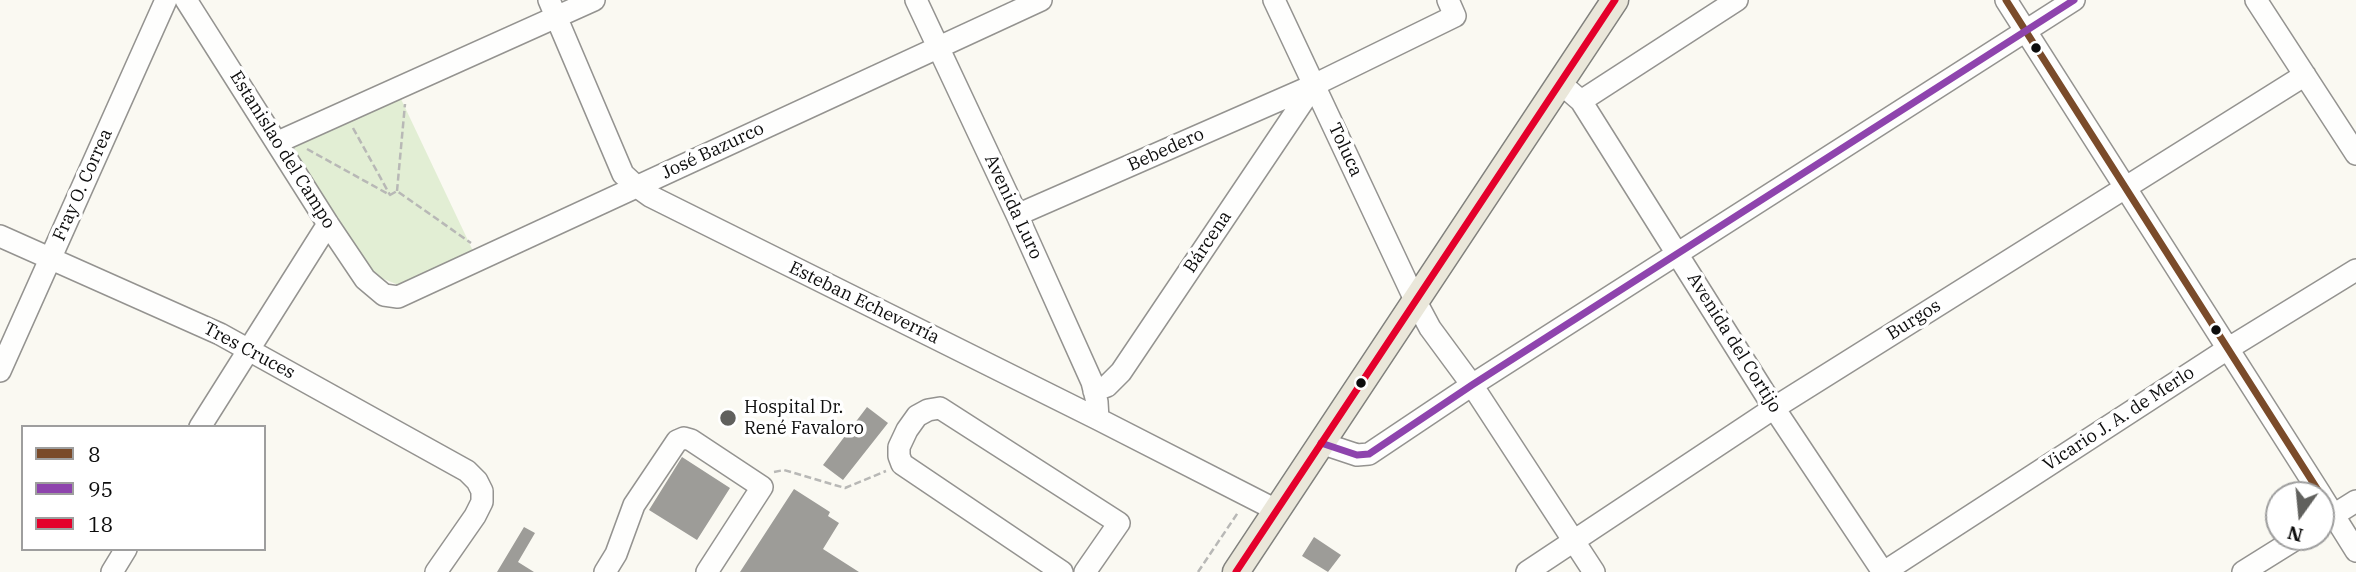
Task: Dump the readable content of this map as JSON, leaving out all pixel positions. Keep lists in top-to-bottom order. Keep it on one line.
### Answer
{"streets":{"street":["Estanislao del Campo","Bebedero","Toluca","José Bazurco","Fray O. Correa","Avenida Luro","Bárcena","Esteban Echeverría","Burgos","Avenida del Cortijo","Tres Cruces","Vicario J. A. de Merlo"]},"crossings":[["Estanislao del Campo","José Bazurco"],["Bebedero","Toluca"],["Bebedero","Avenida Luro"],["Bebedero","Bárcena"],["Toluca","Bárcena"],["Toluca","Burgos"],["José Bazurco","Avenida Luro"],["José Bazurco","Esteban Echeverría"],["Fray O. Correa","Tres Cruces"],["Avenida Luro","Bárcena"],["Avenida Luro","Esteban Echeverría"],["Burgos","Avenida del Cortijo"],["Avenida del Cortijo","Vicario J. A. de Merlo"]],"places":["Hospital Dr. René Favaloro"],"lines":["transit line 8","transit line 95","transit line 18"],"legend":["8","95","18"],"north":"bottom"}
